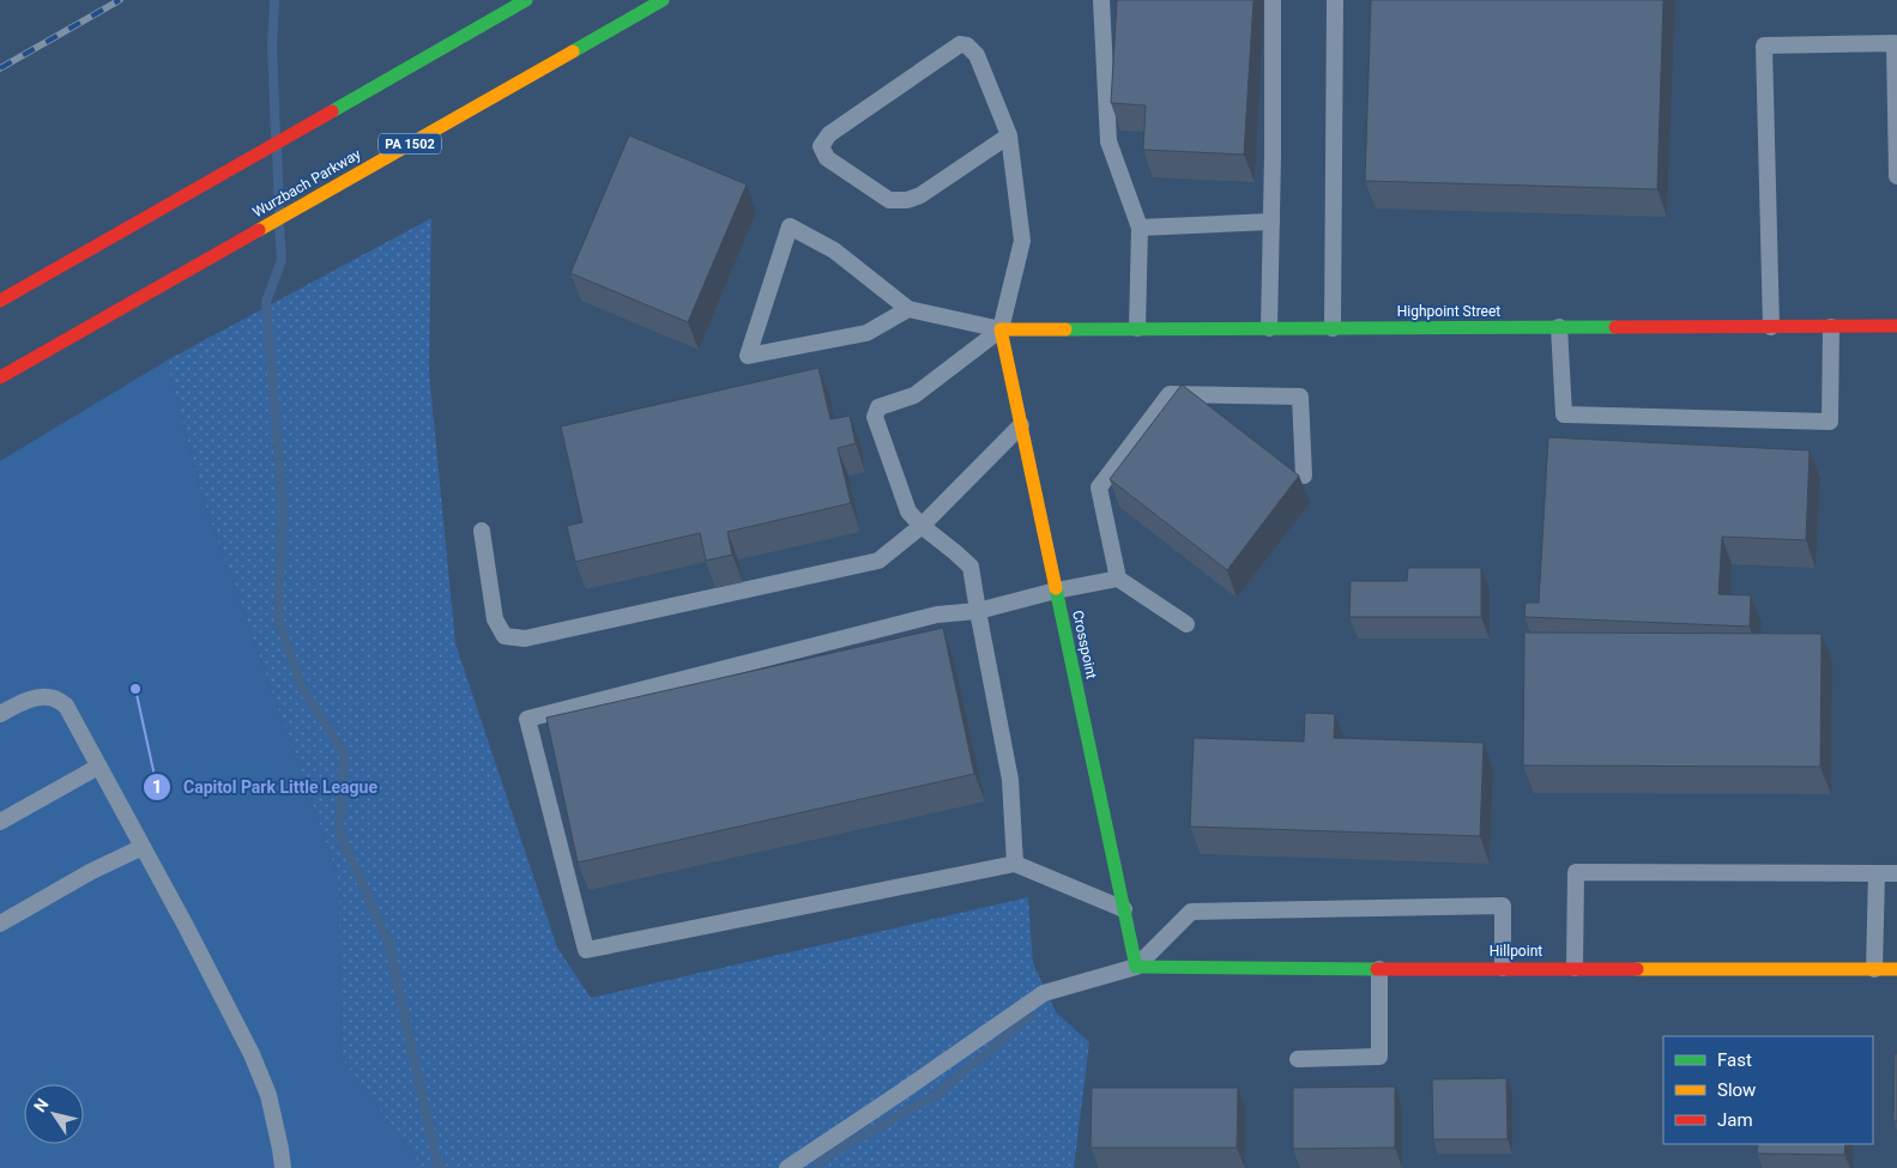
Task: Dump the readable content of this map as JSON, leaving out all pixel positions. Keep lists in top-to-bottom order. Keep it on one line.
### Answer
{"streets":{"main road":["PA 1502","Wurzbach Parkway","Highpoint Street","Crosspoint","Hillpoint"]},"crossings":[["Highpoint Street","Crosspoint"],["Crosspoint","Hillpoint"]],"places":["Capitol Park Little League"],"legend":["Fast","Slow","Jam"],"north":"top left"}
